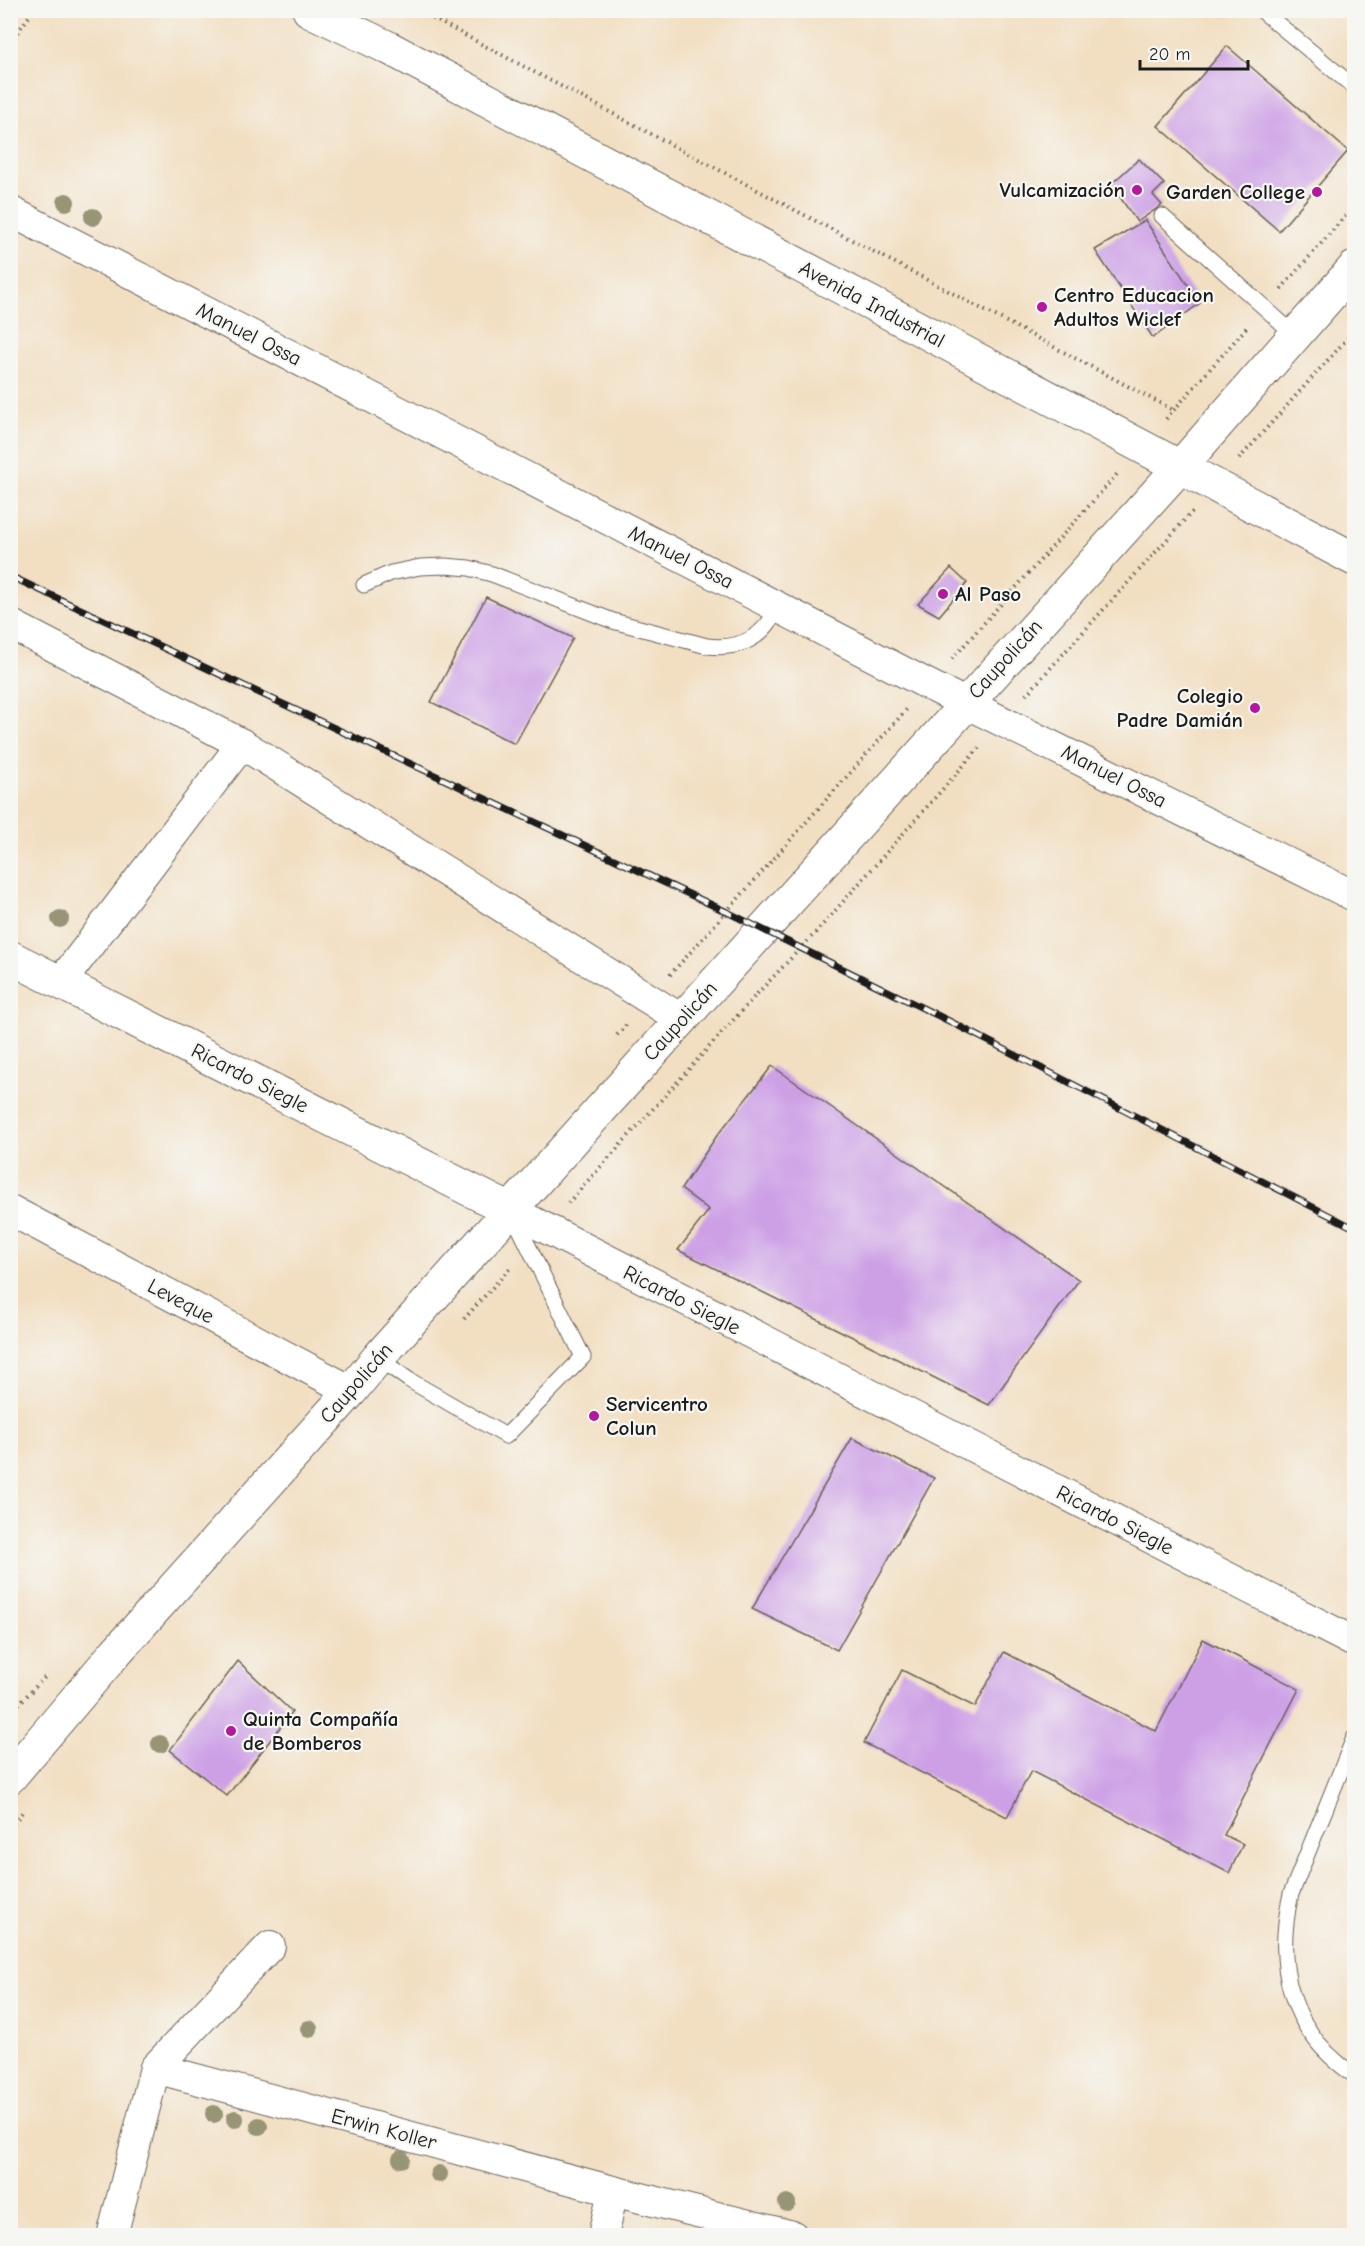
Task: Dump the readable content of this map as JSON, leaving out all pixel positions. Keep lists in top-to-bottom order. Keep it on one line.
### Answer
{"streets":{"main road":["Avenida Industrial","Caupolicán","Ricardo Siegle"],"street":["Manuel Ossa","Leveque","Erwin Koller"]},"crossings":[["Avenida Industrial","Caupolicán"],["Manuel Ossa","Caupolicán"],["Caupolicán","Ricardo Siegle"],["Caupolicán","Leveque"]],"places":["Vulcamización","Garden College","Centro Educacion Adultos Wiclef","Al Paso","Colegio Padre Damián","Servicentro Colun","Quinta Compañía de Bomberos"],"scale_bar":"20 m"}
